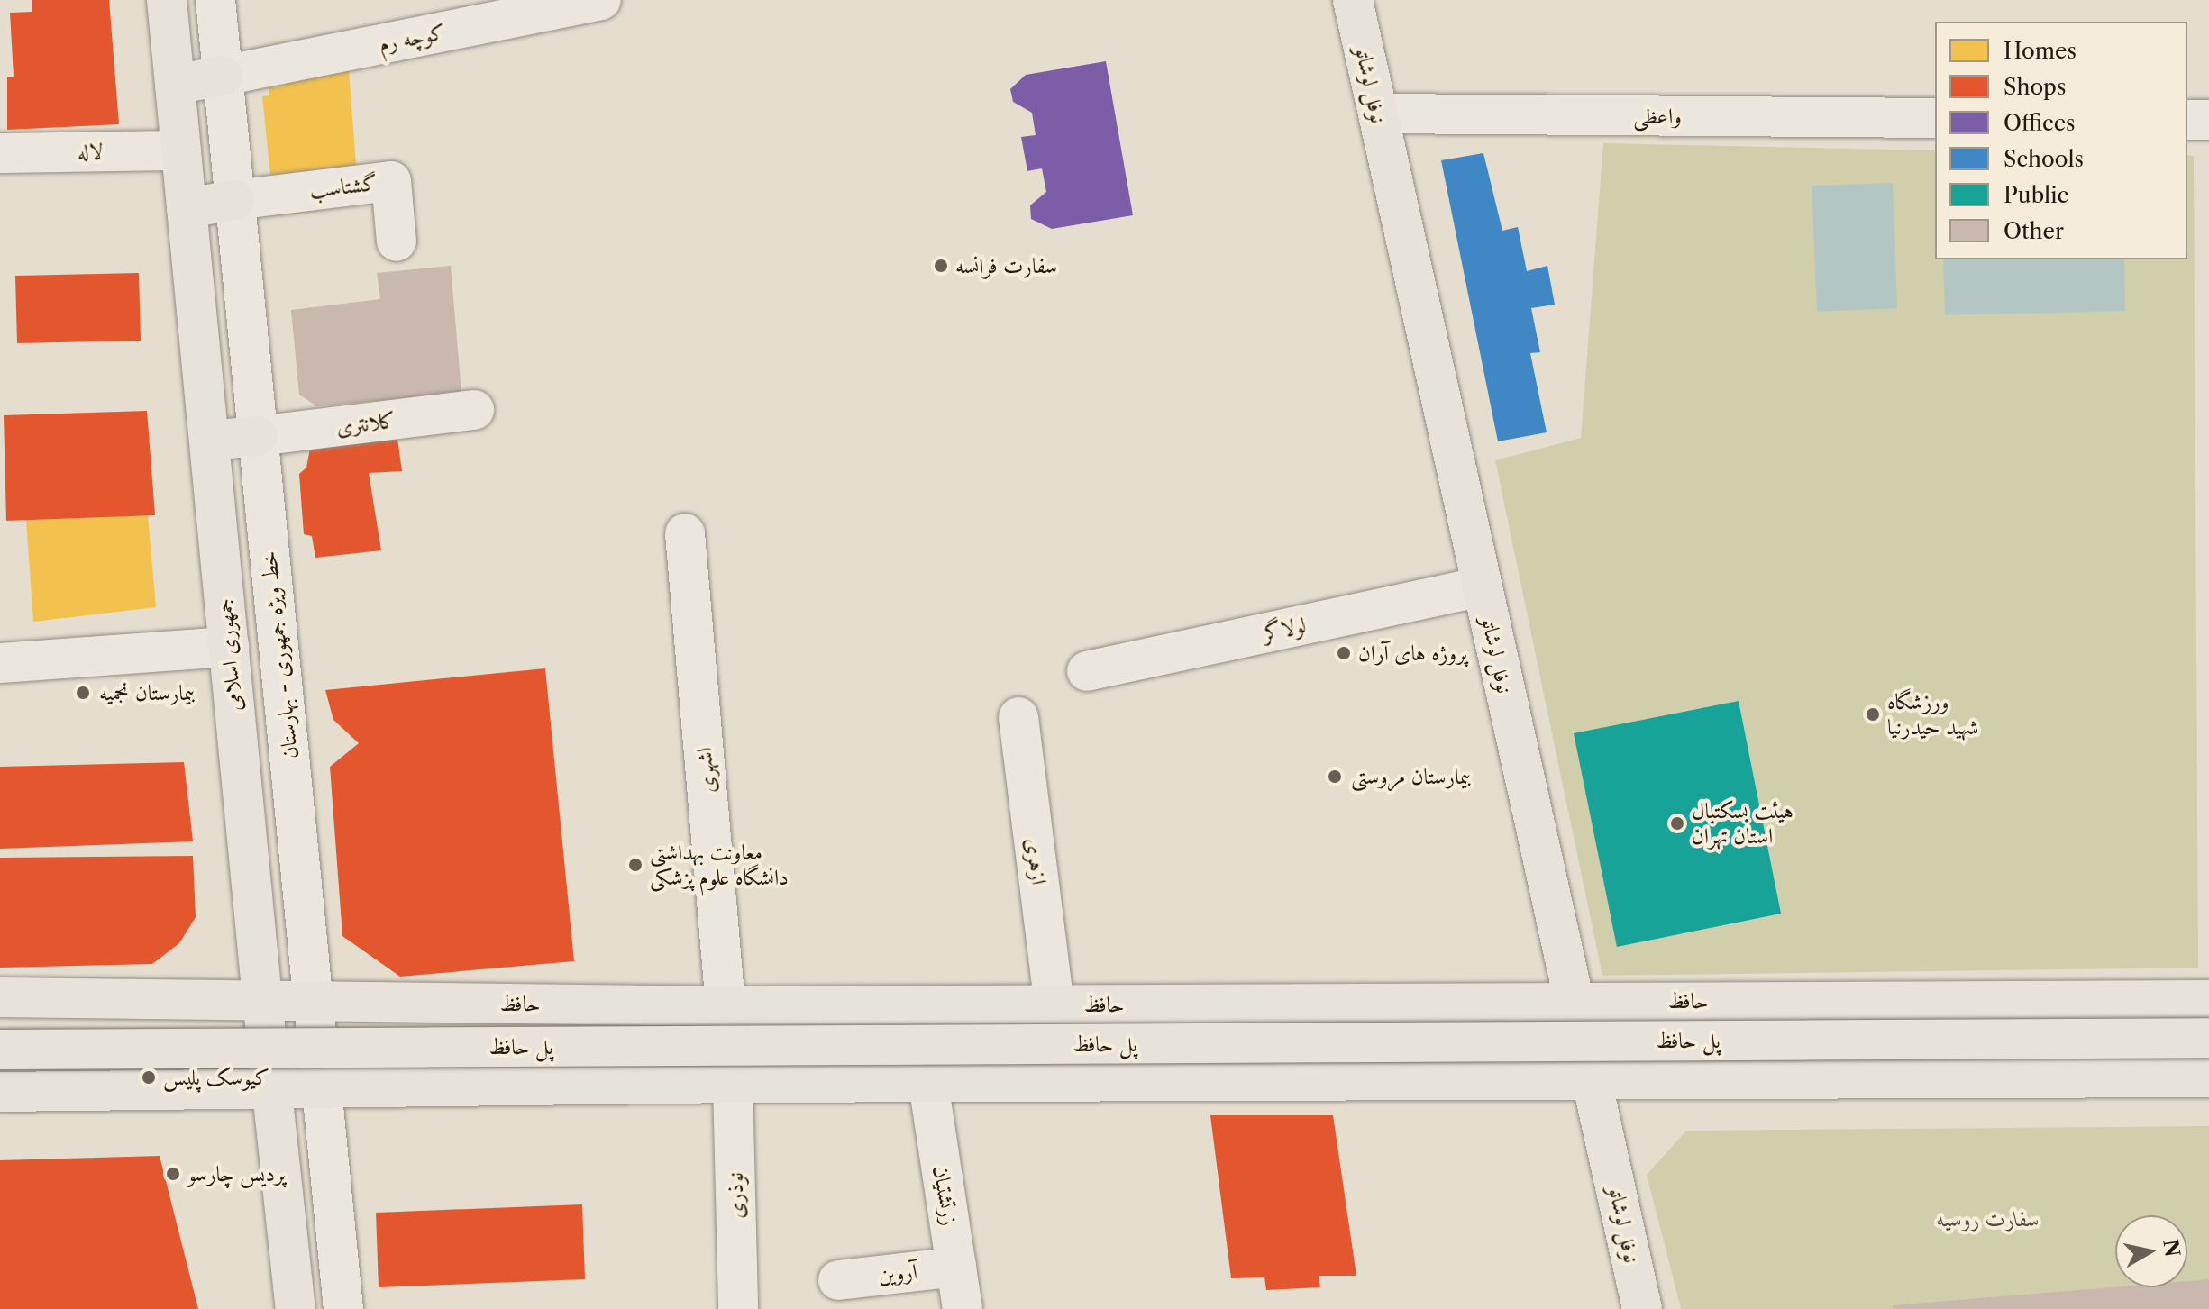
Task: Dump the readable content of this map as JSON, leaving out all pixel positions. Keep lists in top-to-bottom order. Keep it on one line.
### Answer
{"streets":{"main road":["نوفل لوشاتو","جمهوری اسلامی","حافظ","پل حافظ"],"street":["کوچه رم","واعظی","لاله","گشتاسب","کلانتری","لولاگر","خط ویژه جمهوری - بهارستان","اشهری","ازهری","نوذری","زرتشتیان","آروین"]},"crossings":[["کوچه رم","خط ویژه جمهوری - بهارستان"],["نوفل لوشاتو","واعظی"],["نوفل لوشاتو","لولاگر"],["نوفل لوشاتو","حافظ"],["لاله","جمهوری اسلامی"],["گشتاسب","خط ویژه جمهوری - بهارستان"],["کلانتری","خط ویژه جمهوری - بهارستان"],["جمهوری اسلامی","حافظ"],["خط ویژه جمهوری - بهارستان","حافظ"],["اشهری","حافظ"],["ازهری","حافظ"],["زرتشتیان","آروین"]],"parks":["سفارت روسیه"],"places":["سفارت فرانسه","پروژه های آران","بیمارستان نجمیه","ورزشگاه شهید حیدرنیا","بیمارستان مروستی","هیئت بسکتبال استان تهران","معاونت بهداشتی دانشگاه علوم پزشکی","کیوسک پلیس","پردیس چارسو"],"legend":["Homes","Shops","Offices","Schools","Public","Other"],"north":"right"}
